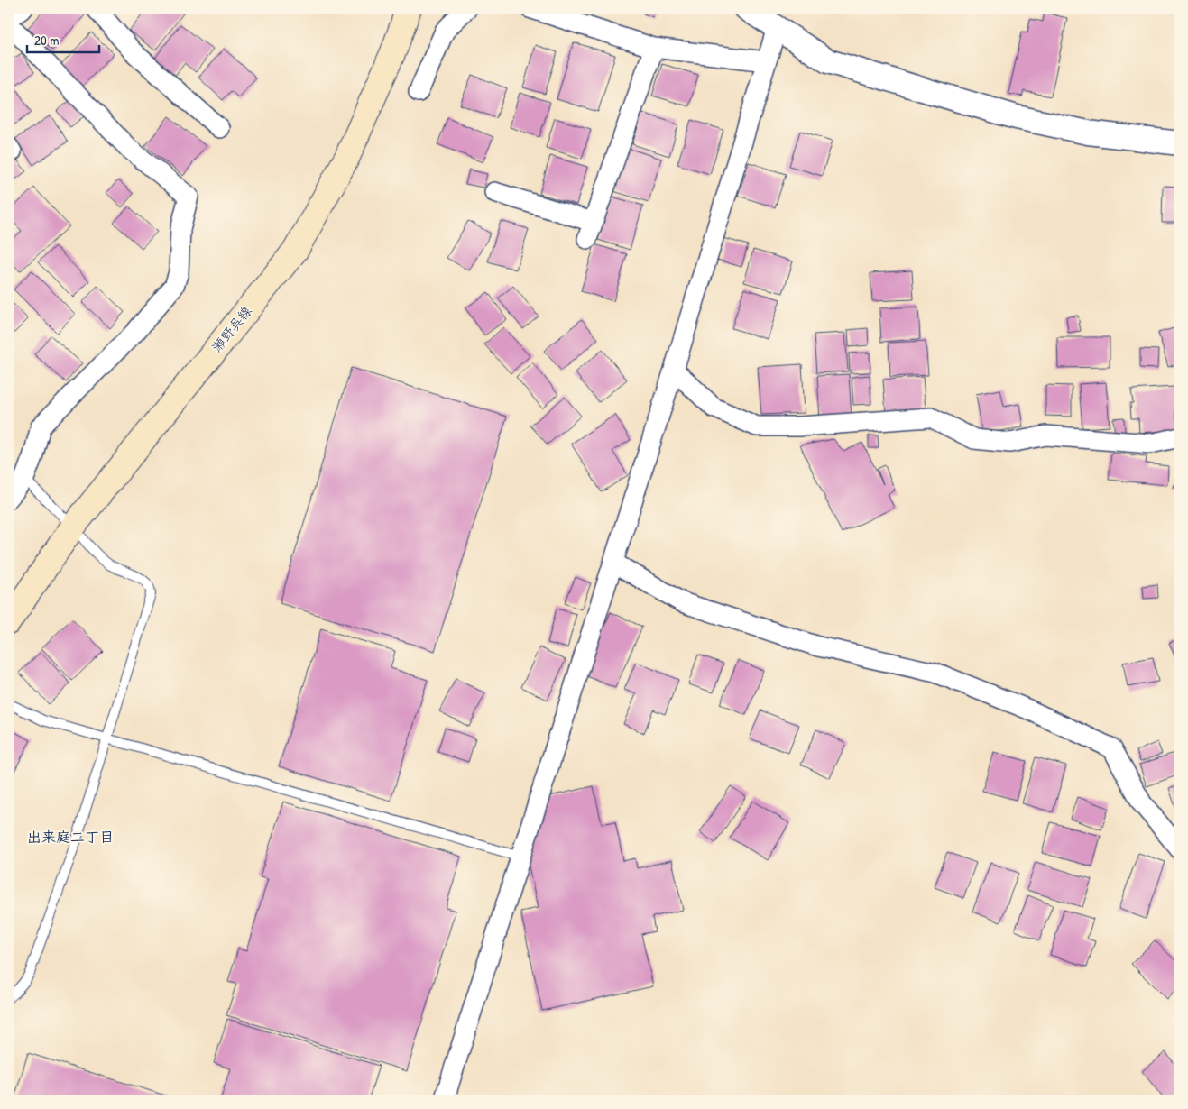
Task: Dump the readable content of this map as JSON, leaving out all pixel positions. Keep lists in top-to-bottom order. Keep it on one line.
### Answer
{"streets":{"main road":["瀬野呉線"]},"districts":["出来庭二丁目"],"scale_bar":"20 m"}
